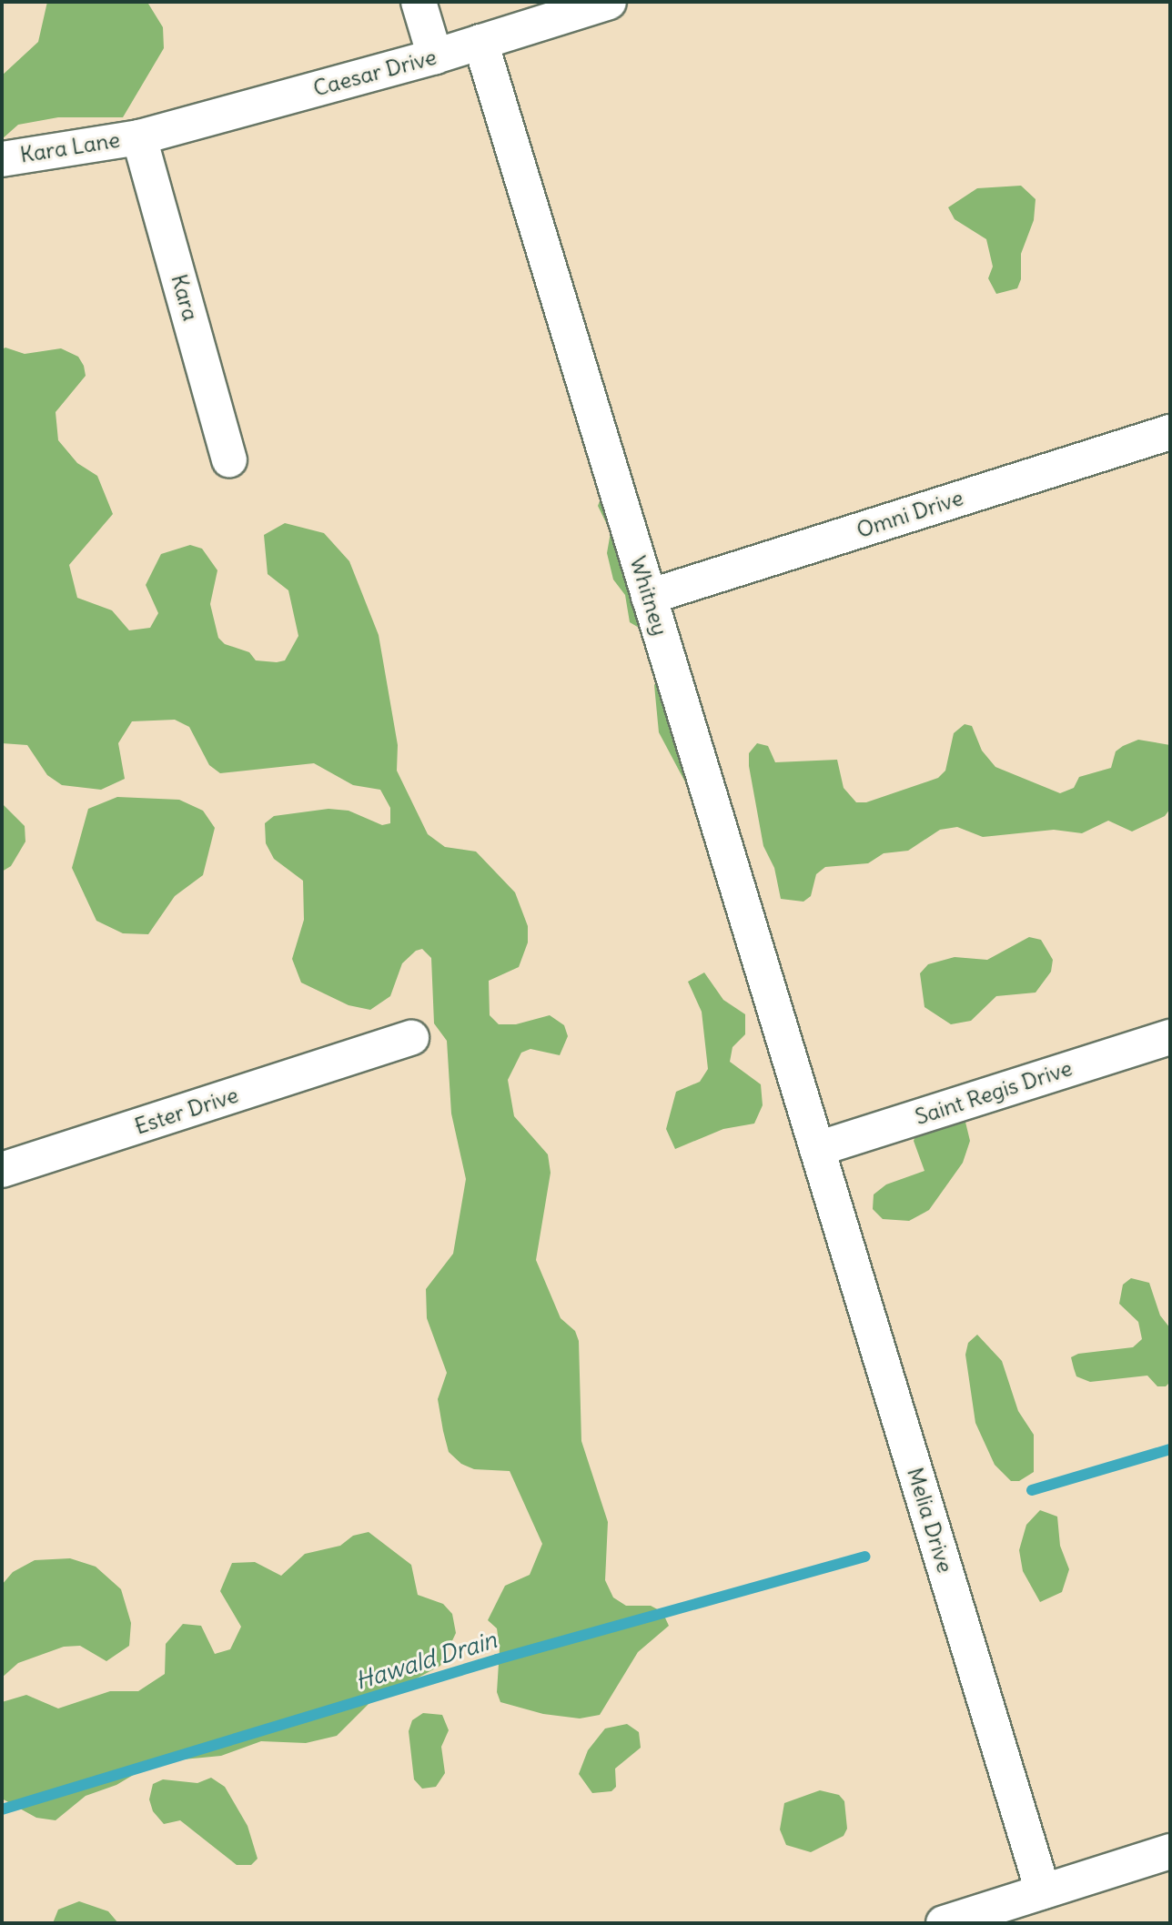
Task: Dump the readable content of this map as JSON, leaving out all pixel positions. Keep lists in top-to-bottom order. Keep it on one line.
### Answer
{"streets":{"street":["Caesar Drive","Kara Lane","Kara","Omni Drive","Whitney","Saint Regis Drive","Ester Drive","Melia Drive"]},"crossings":[["Caesar Drive","Kara Lane"],["Caesar Drive","Kara"],["Caesar Drive","Whitney"],["Kara Lane","Kara"],["Omni Drive","Whitney"],["Whitney","Saint Regis Drive"],["Whitney","Melia Drive"],["Saint Regis Drive","Melia Drive"]],"water":["Hawald Drain"]}
